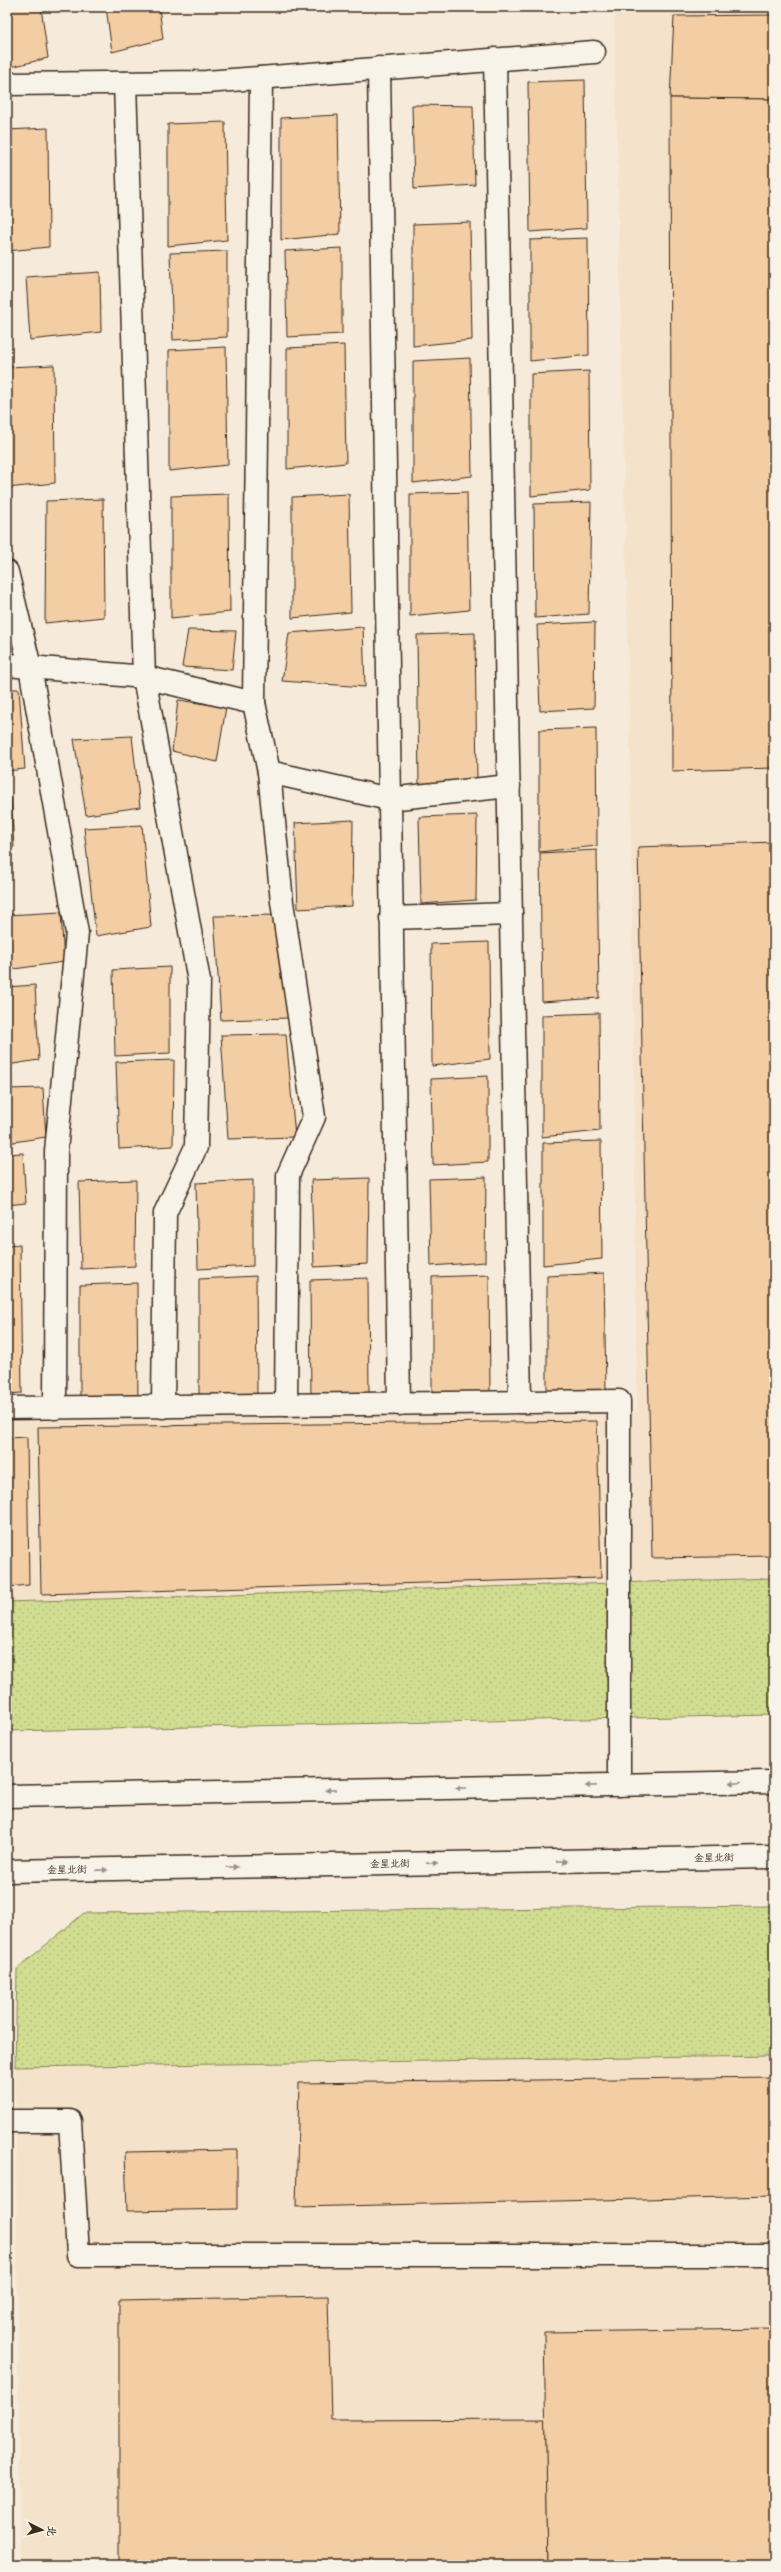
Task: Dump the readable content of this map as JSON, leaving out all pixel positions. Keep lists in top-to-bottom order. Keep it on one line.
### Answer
{"streets":{"street":["金星北街"]},"north":"right"}
